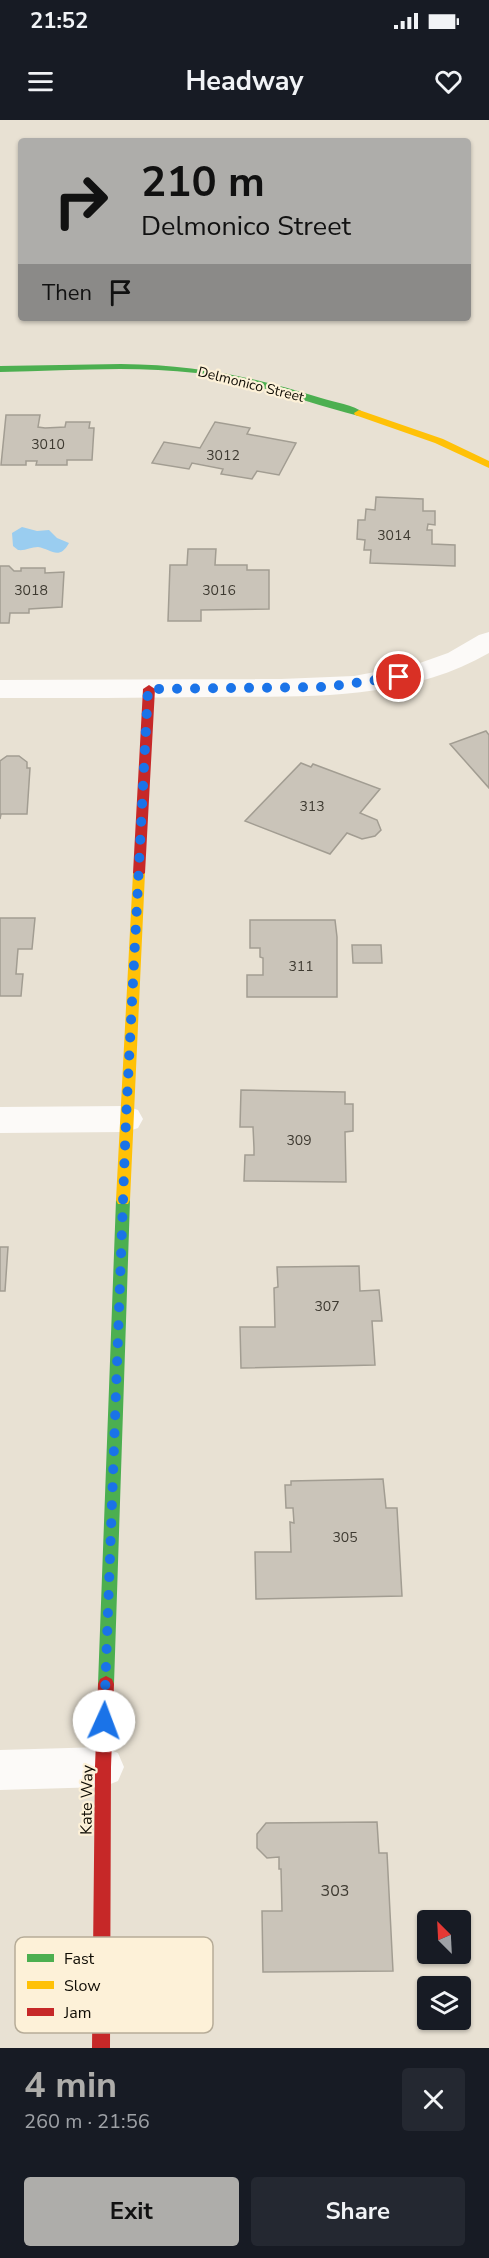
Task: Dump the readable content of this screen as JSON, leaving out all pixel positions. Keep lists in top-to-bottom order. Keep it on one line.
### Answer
{"streets":{"street":["Delmonico Street","Kate Way"]},"house_numbers":["3010","3012","3014","3018","3016","313","311","309","307","305","303"],"legend":["Fast","Slow","Jam"],"north":"top left","page":{"status":"21:52","header":"Headway","turn":["210 m","Delmonico Street"],"then":"Then","heading":["4 min","260 m · 21:56"],"buttons":["Exit","Share"]}}
